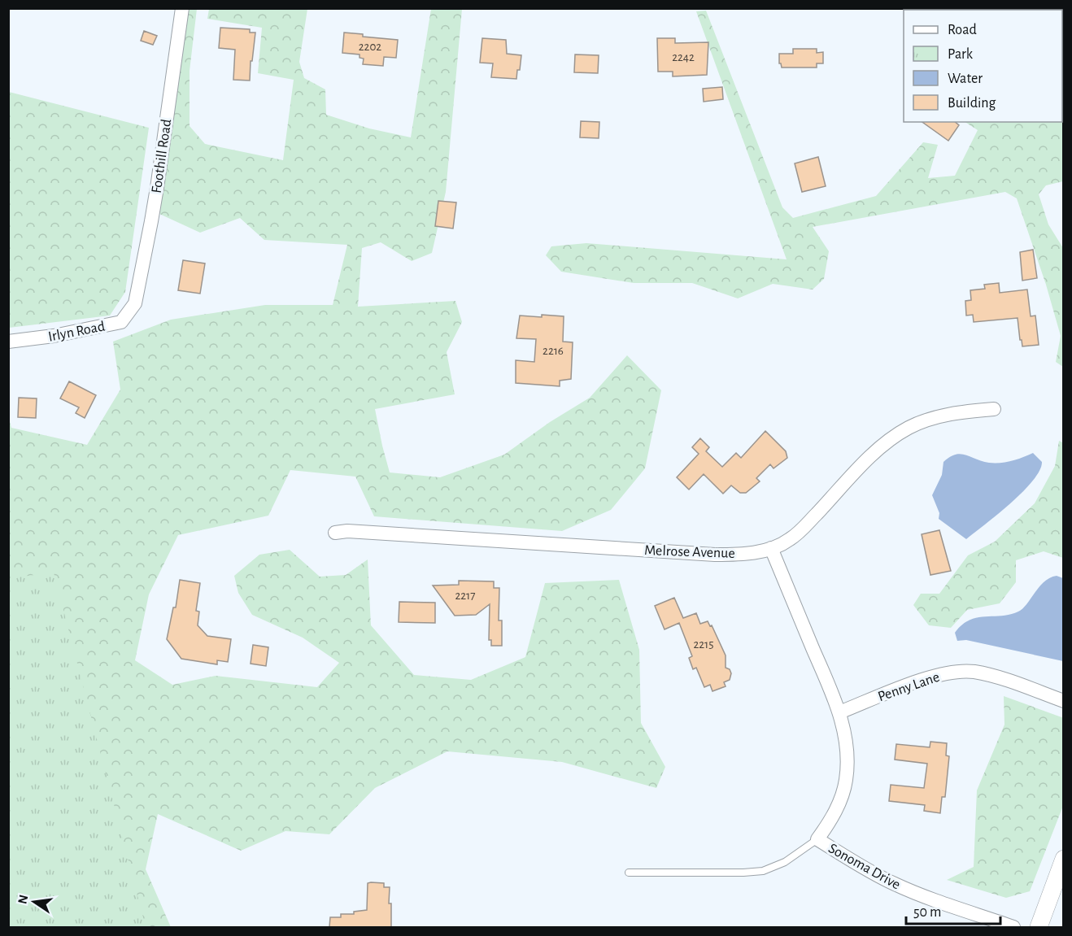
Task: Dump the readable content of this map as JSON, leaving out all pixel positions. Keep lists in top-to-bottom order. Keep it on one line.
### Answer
{"streets":{"street":["Foothill Road","Irlyn Road","Melrose Avenue","Penny Lane","Sonoma Drive"]},"crossings":[["Foothill Road","Irlyn Road"],["Melrose Avenue","Sonoma Drive"],["Penny Lane","Sonoma Drive"]],"house_numbers":["2202","2242","2216","2217","2215"],"legend":["Road","Park","Water","Building"],"scale_bar":"50 m","north":"left"}
